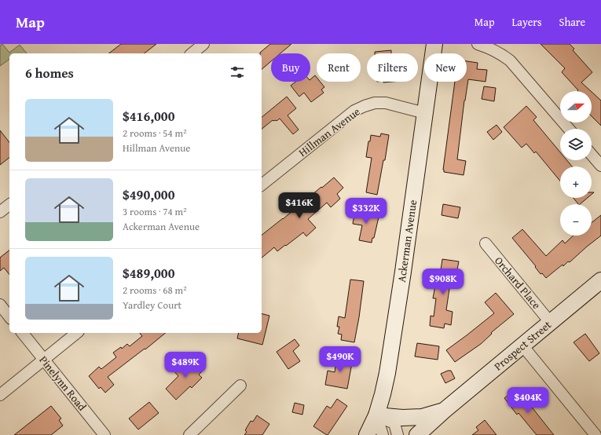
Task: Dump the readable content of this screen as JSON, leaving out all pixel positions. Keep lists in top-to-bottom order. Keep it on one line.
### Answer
{"streets":{"street":["Hillman Avenue","Ackerman Avenue","Orchard Place","Prospect Street","Pinelynn Road"]},"crossings":[["Hillman Avenue","Ackerman Avenue"],["Ackerman Avenue","Prospect Street"],["Orchard Place","Prospect Street"]],"north":"right","page":{"header":"Map","nav":["Map","Layers","Share"],"chip":["Buy","Rent","Filters","New"],"heading":"6 homes","map_buttons":["+","−"],"list":[{"name":"$416,000","note":"2 rooms · 54 m² · Hillman Avenue"},{"name":"$490,000","note":"3 rooms · 74 m² · Ackerman Avenue"},{"name":"$489,000","note":"2 rooms · 68 m² · Yardley Court"}],"price":["$416K","$332K","$908K","$490K","$489K","$404K"]}}
